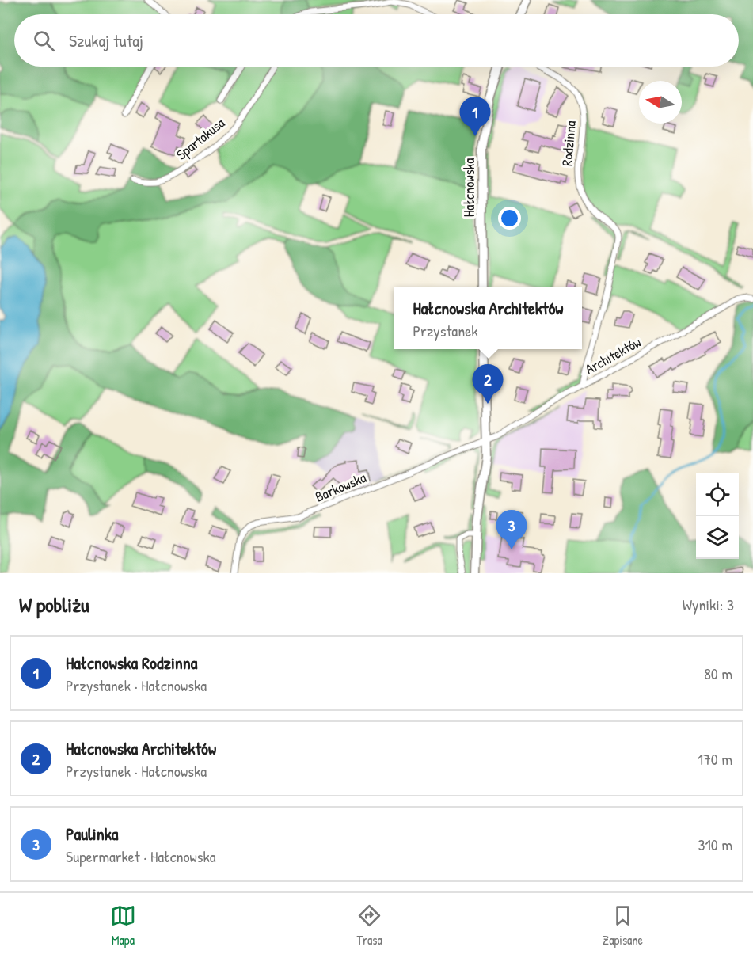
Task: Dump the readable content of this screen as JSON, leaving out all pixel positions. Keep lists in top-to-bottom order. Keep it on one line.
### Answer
{"streets":{"street":["Spartakusa","Rodzinna","Hałcnowska","Architektów","Barkowska"]},"crossings":[["Rodzinna","Architektów"],["Architektów","Barkowska"]],"north":"left","page":{"search":"Szukaj tutaj","pins":["1","2","3"],"popup":["Hałcnowska Architektów","Przystanek"],"heading":["W pobliżu","Wyniki: 3"],"list":[{"mark":"1","name":"Hałcnowska Rodzinna","note":"Przystanek · Hałcnowska","value":"80 m"},{"mark":"2","name":"Hałcnowska Architektów","note":"Przystanek · Hałcnowska","value":"170 m"},{"mark":"3","name":"Paulinka","note":"Supermarket · Hałcnowska","value":"310 m"}],"nav":["Mapa","Trasa","Zapisane"]}}
